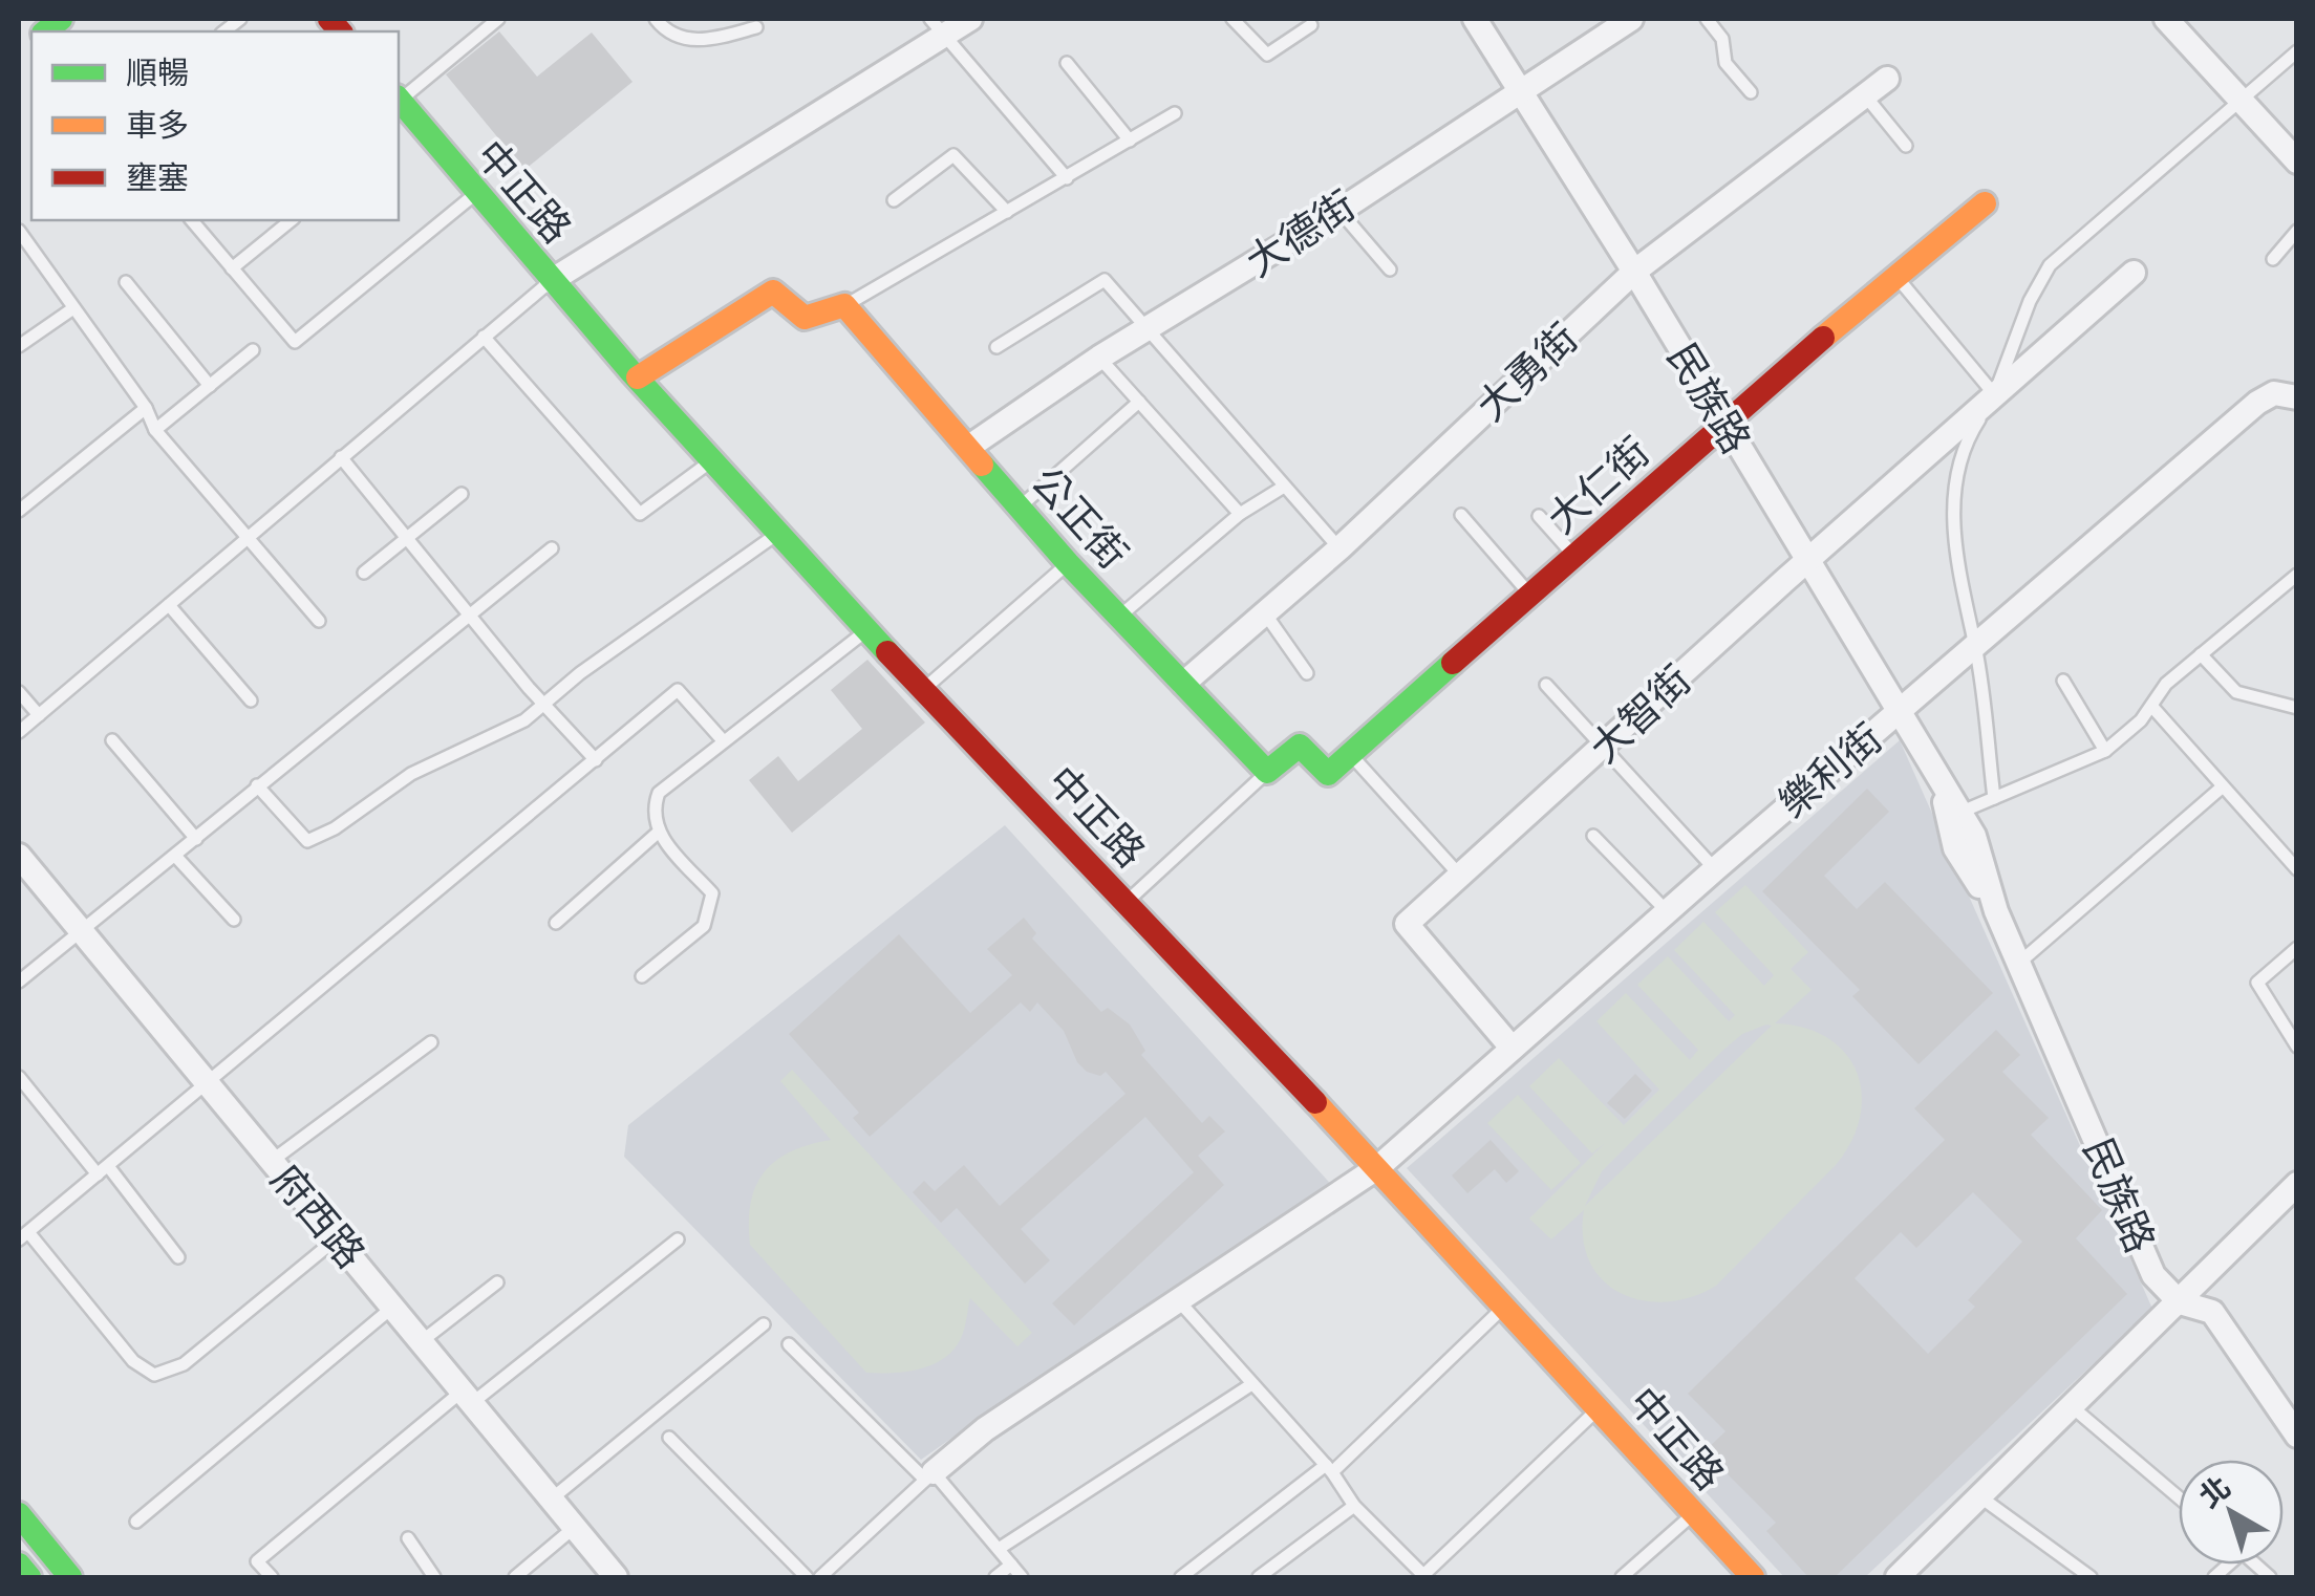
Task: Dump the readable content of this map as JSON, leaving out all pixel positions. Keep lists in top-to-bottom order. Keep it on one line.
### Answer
{"streets":{"street":["中正路","大德街","大勇街","民族路","大仁街","公正街","大智街","樂利街","府西路"]},"crossings":[["中正路","樂利街"],["大德街","民族路"],["大德街","公正街"],["大勇街","民族路"],["大勇街","公正街"],["民族路","大仁街"],["民族路","大智街"],["民族路","樂利街"],["大智街","樂利街"]],"legend":["順暢","車多","壅塞"],"north":"top left"}
